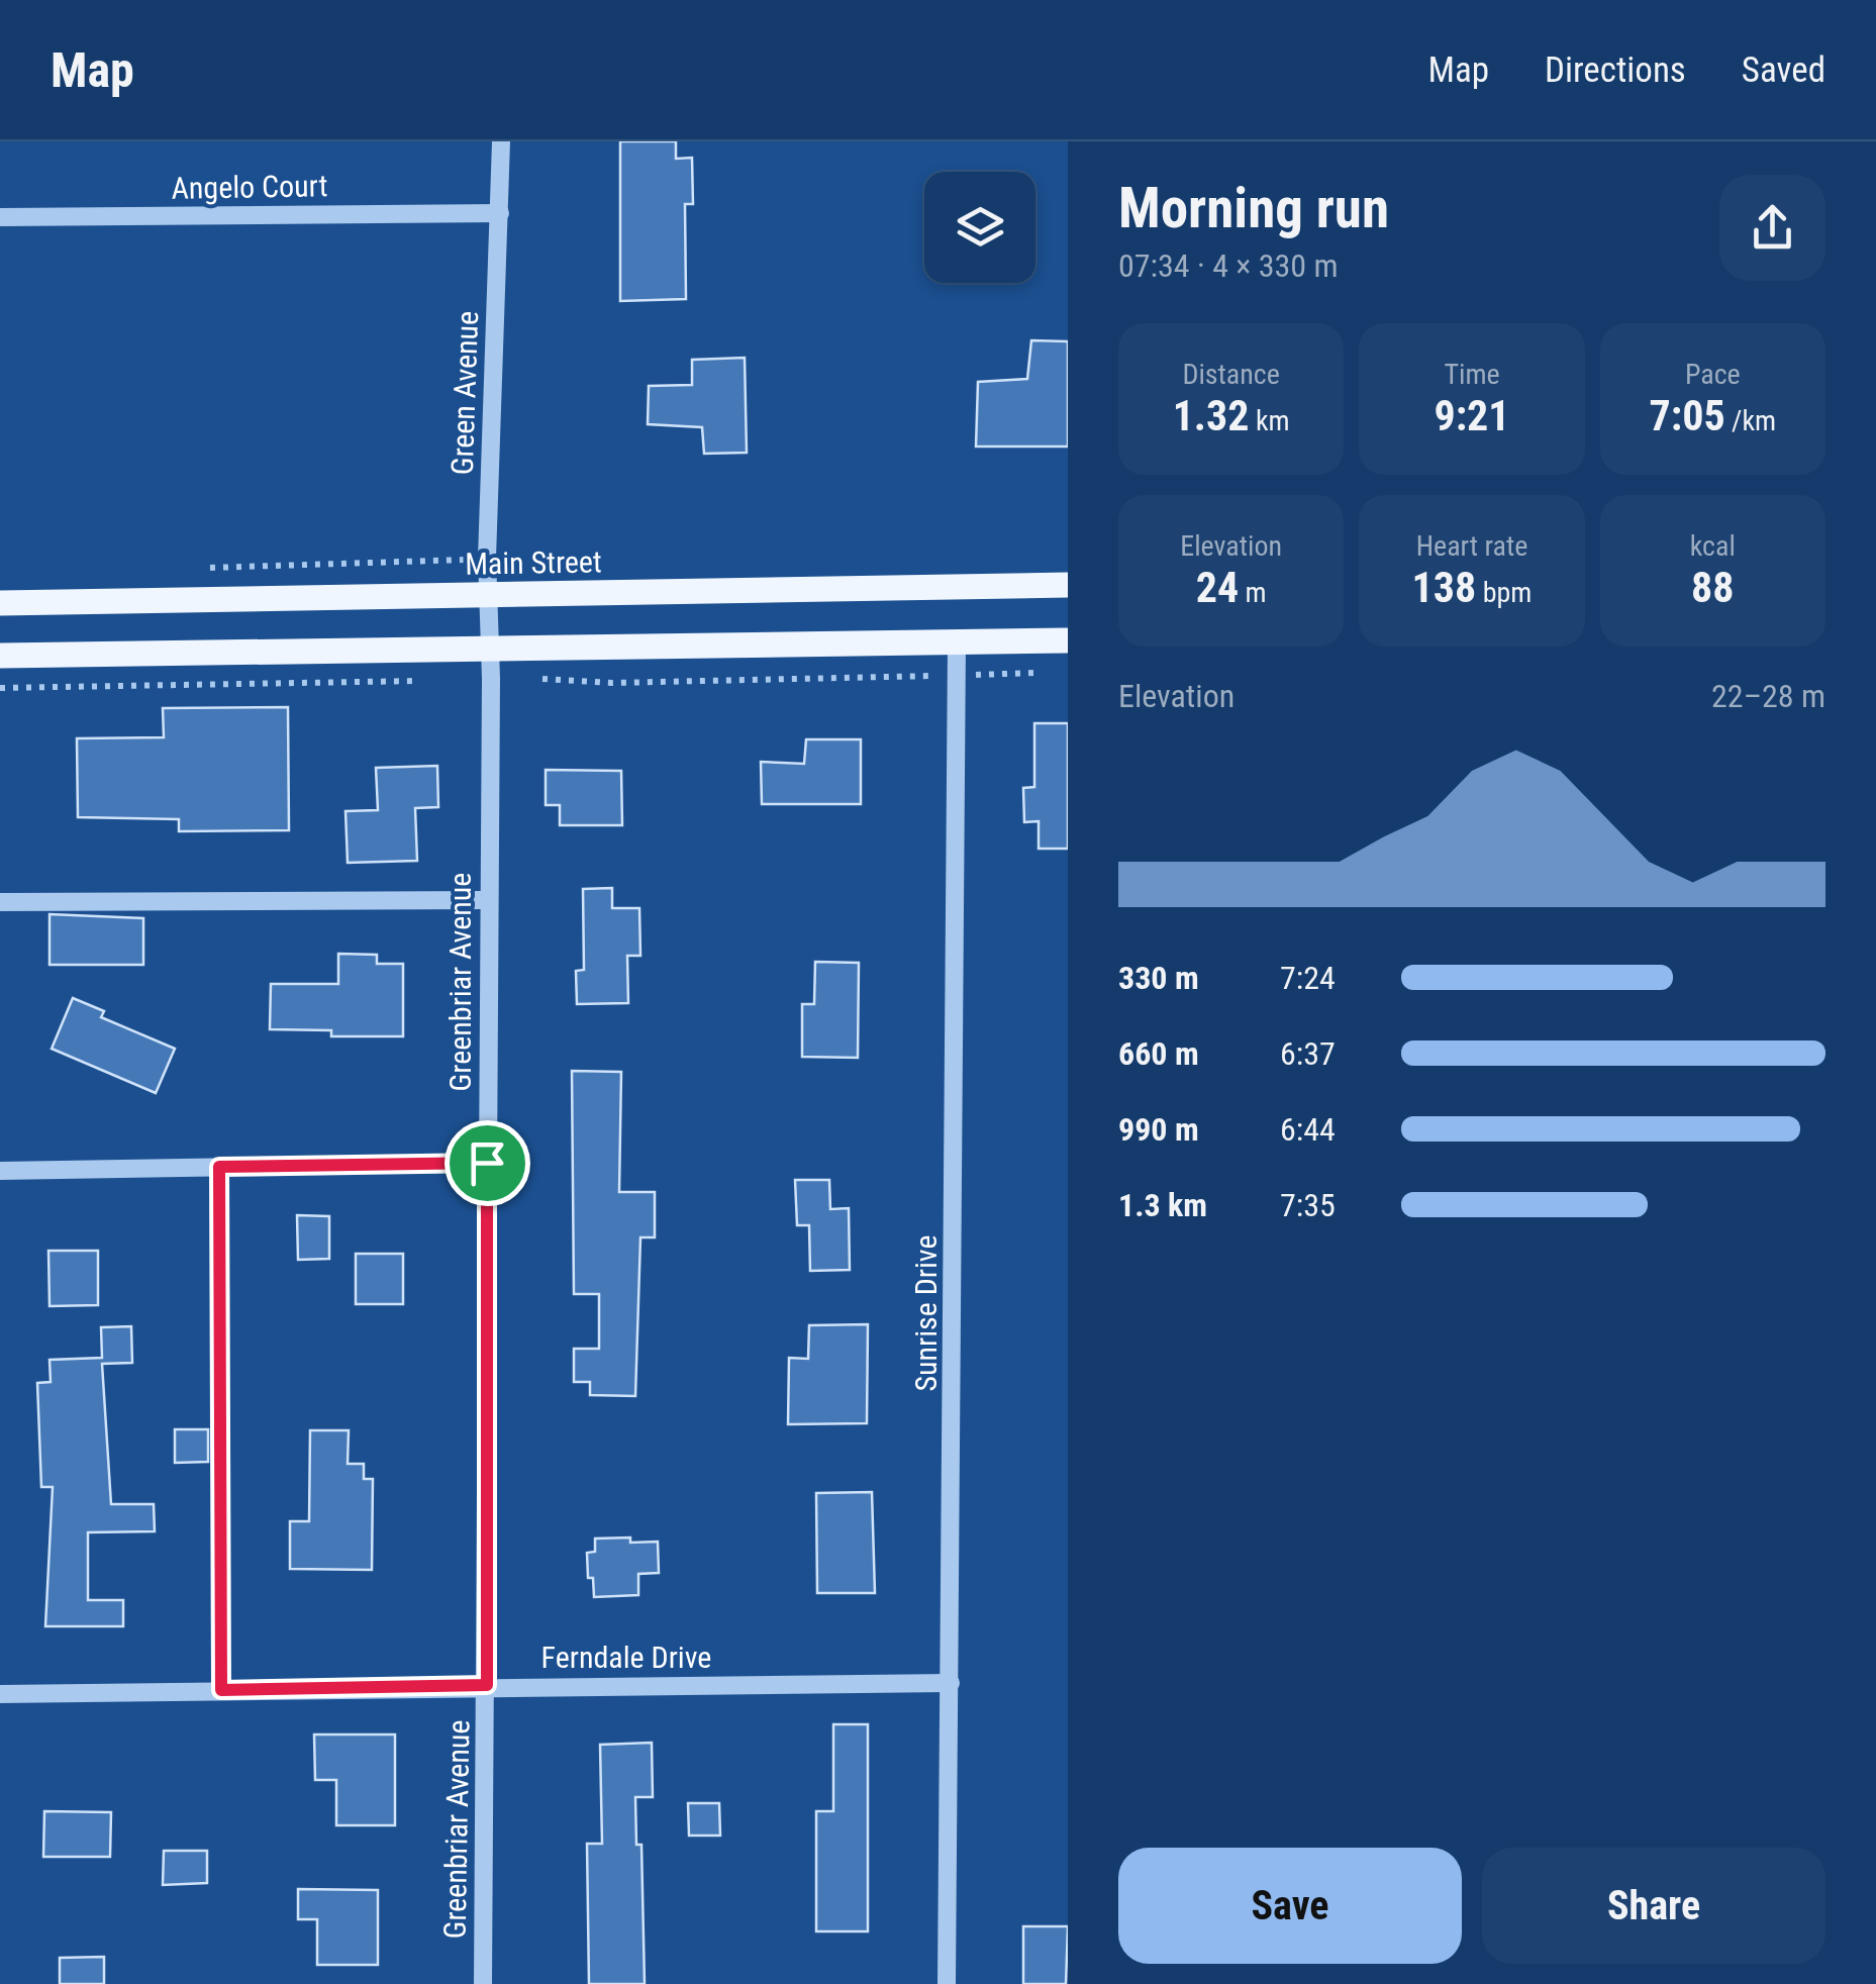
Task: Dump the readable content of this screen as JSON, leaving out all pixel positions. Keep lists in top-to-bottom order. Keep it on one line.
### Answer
{"streets":{"main road":["Main Street"],"street":["Angelo Court","Green Avenue","Greenbriar Avenue","Sunrise Drive","Ferndale Drive"]},"crossings":[["Angelo Court","Green Avenue"],["Green Avenue","Main Street"],["Green Avenue","Greenbriar Avenue"],["Greenbriar Avenue","Ferndale Drive"],["Sunrise Drive","Ferndale Drive"]],"page":{"header":"Map","nav":["Map","Directions","Saved"],"heading":["Morning run","07:34 · 4 × 330 m"],"stats":[["Distance","1.32 km"],["Time","9:21"],["Pace","7:05 /km"],["Elevation","24 m"],["Heart rate","138 bpm"],["kcal","88"]],"chart":["Elevation","22–28 m"],"list":[{"name":"330 m","note":"7:24"},{"name":"660 m","note":"6:37"},{"name":"990 m","note":"6:44"},{"name":"1.3 km","note":"7:35"}],"buttons":["Save","Share"]}}
